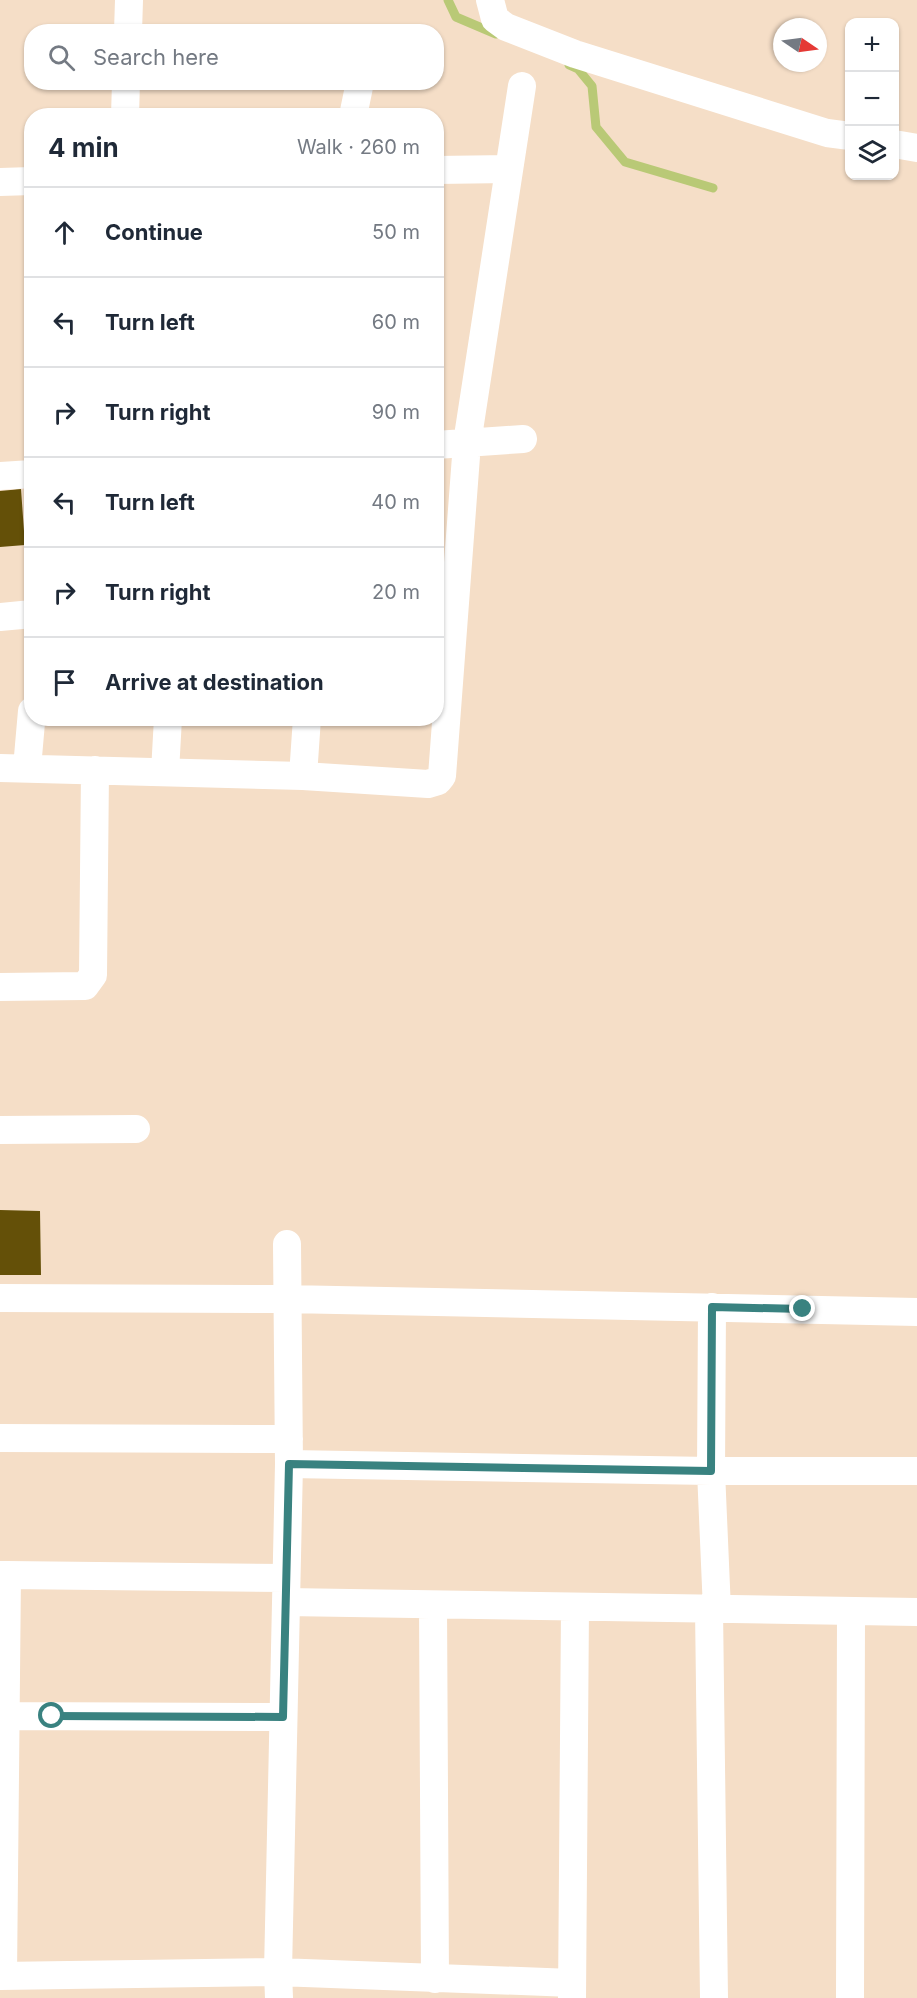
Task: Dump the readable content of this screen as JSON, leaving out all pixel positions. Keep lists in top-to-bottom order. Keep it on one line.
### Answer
{"north":"right","page":{"map_buttons":["+","−"],"search":"Search here","heading":["4 min","Walk · 260 m"],"list":[["Continue","50 m"],["Turn left","60 m"],["Turn right","90 m"],["Turn left","40 m"],["Turn right","20 m"],"Arrive at destination"]}}
